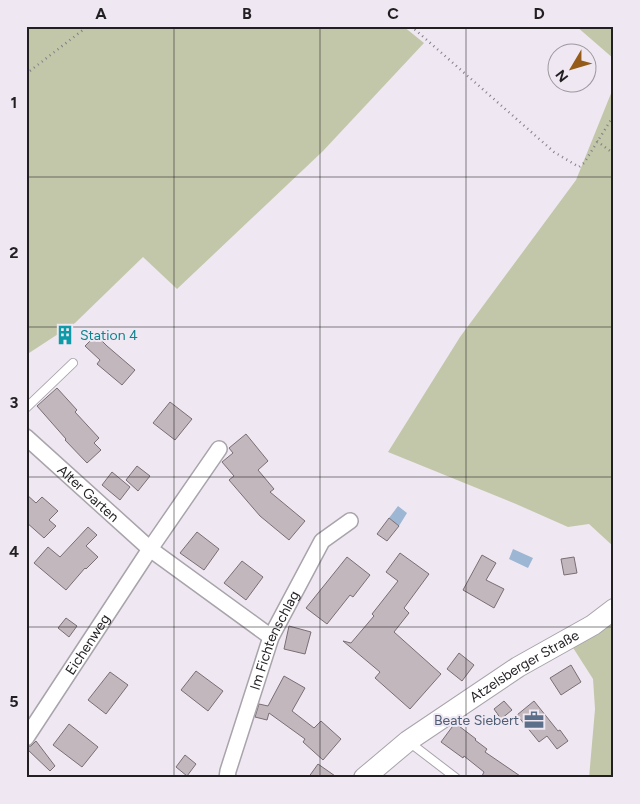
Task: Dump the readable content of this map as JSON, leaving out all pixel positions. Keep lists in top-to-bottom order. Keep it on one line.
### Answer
{"streets":{"street":["Alter Garten","Im Fichtenschlag","Eichenweg","Atzelsberger Straße"]},"crossings":[["Alter Garten","Im Fichtenschlag"],["Alter Garten","Eichenweg"]],"places":{"building":["Station 4"],"office":["Beate Siebert"]},"north":"bottom left","grid":{"columns":["A","B","C","D"],"rows":["1","2","3","4","5"]}}
